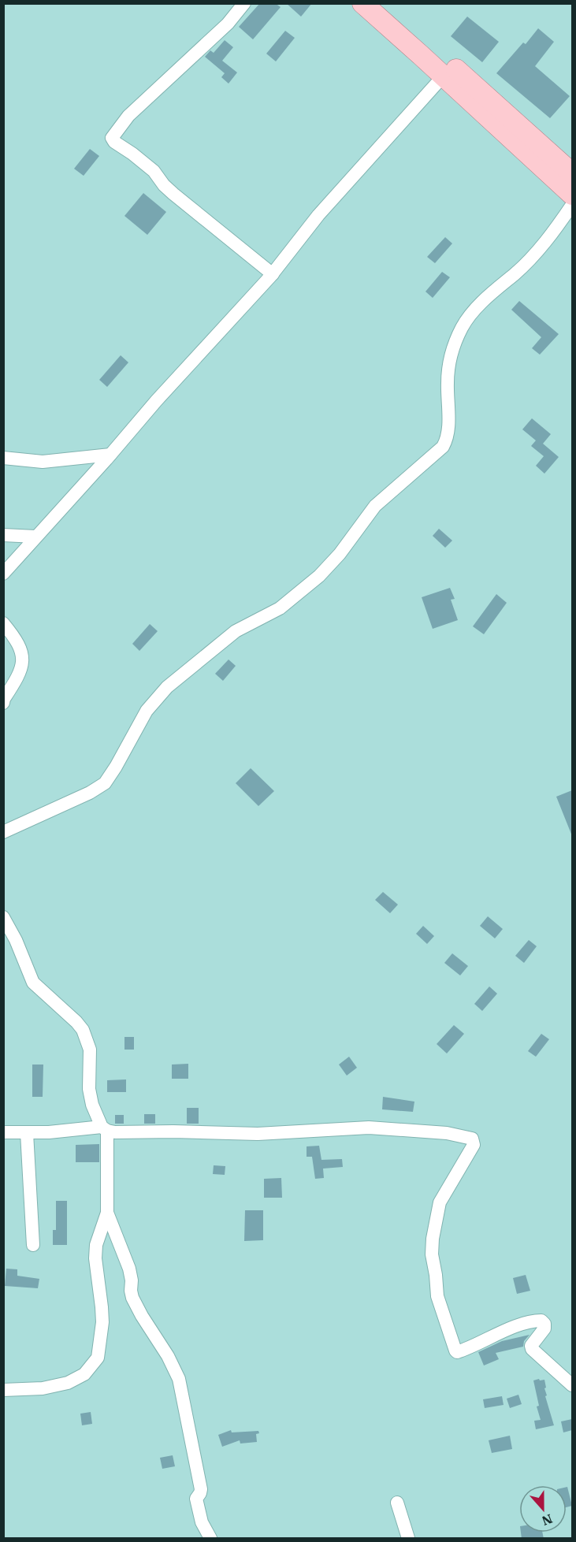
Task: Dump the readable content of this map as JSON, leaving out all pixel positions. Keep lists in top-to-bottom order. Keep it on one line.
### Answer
{"north":"bottom"}
